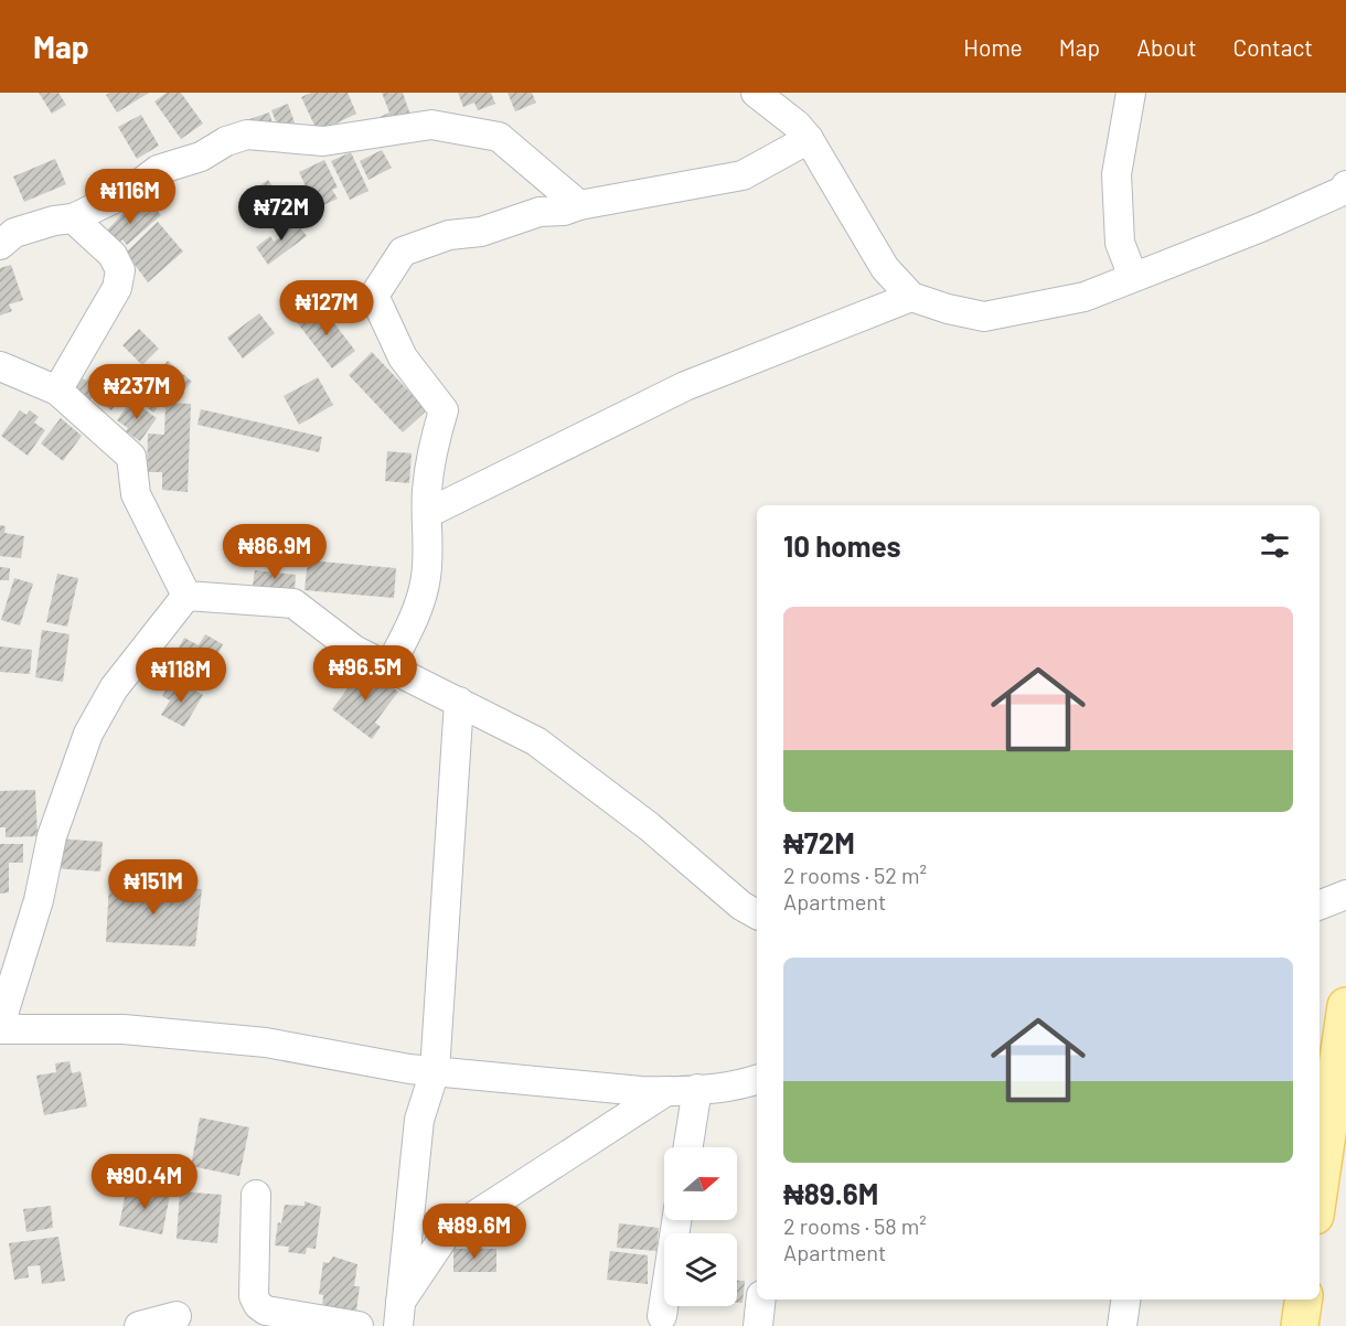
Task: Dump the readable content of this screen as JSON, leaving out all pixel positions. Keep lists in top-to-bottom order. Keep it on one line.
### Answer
{"north":"right","page":{"header":"Map","nav":["Home","Map","About","Contact"],"price":["₦116M","₦72M","₦127M","₦237M","₦86.9M","₦96.5M","₦118M","₦151M","₦90.4M","₦89.6M"],"heading":"10 homes","list":[{"name":"₦72M","note":"2 rooms · 52 m² · Apartment"},{"name":"₦89.6M","note":"2 rooms · 58 m² · Apartment"}]}}
